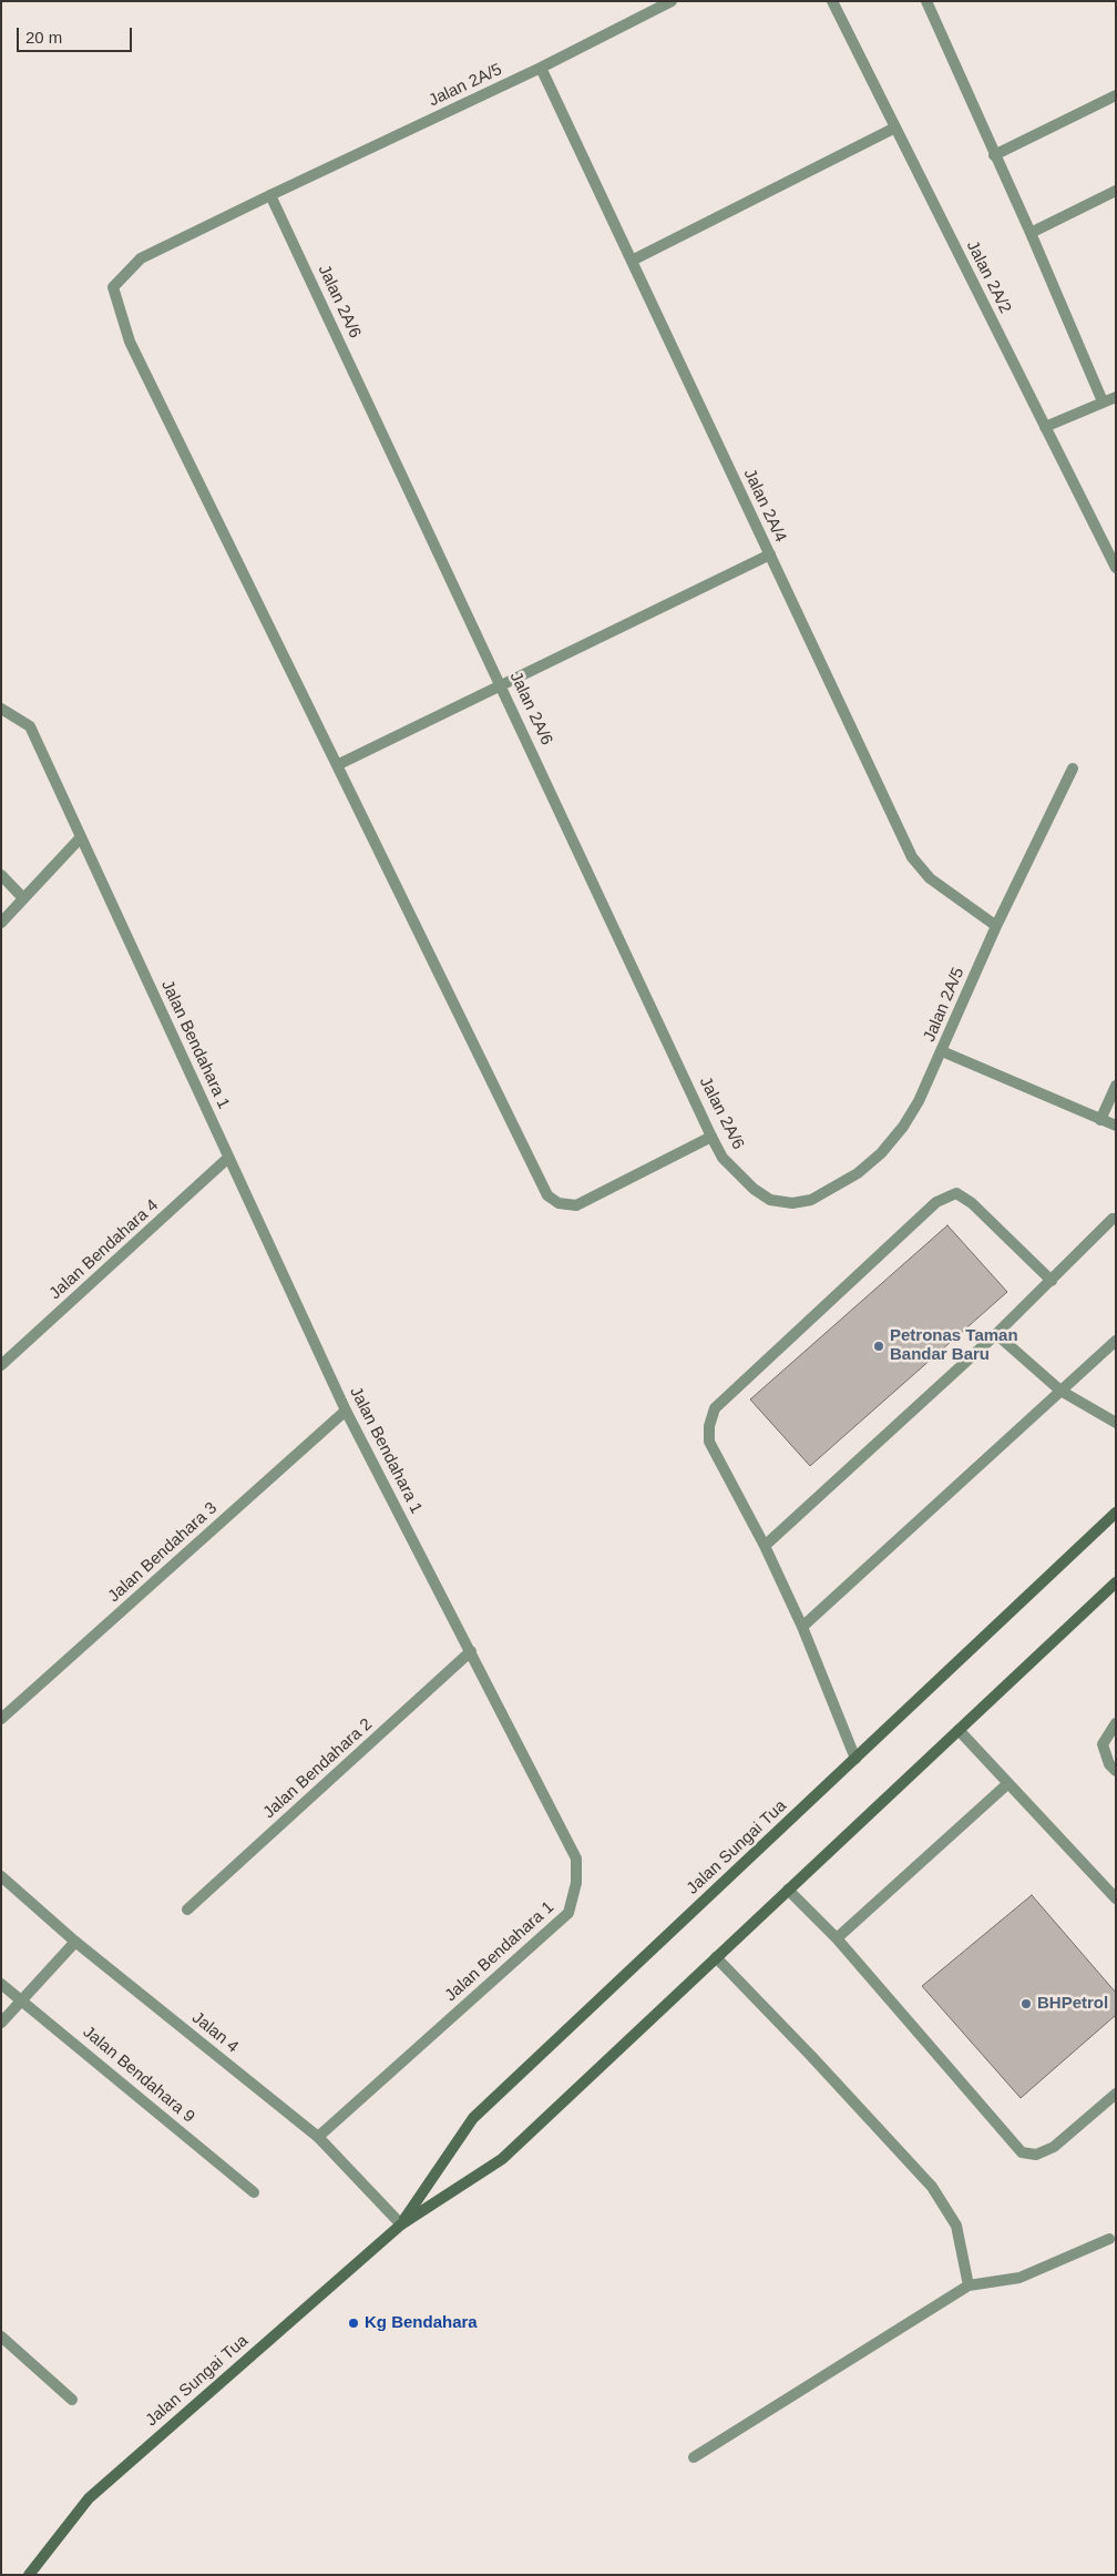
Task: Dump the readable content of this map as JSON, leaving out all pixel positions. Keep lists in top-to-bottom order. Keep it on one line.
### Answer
{"streets":{"main road":["Jalan Sungai Tua"],"street":["Jalan 2A/5","Jalan 2A/2","Jalan 2A/6","Jalan 2A/4","Jalan Bendahara 1","Jalan Bendahara 4","Jalan Bendahara 3","Jalan Bendahara 2","Jalan 4","Jalan Bendahara 9"]},"crossings":[["Jalan 2A/5","Jalan 2A/6"],["Jalan 2A/5","Jalan 2A/4"],["Jalan Bendahara 1","Jalan Bendahara 4"],["Jalan Bendahara 1","Jalan Bendahara 3"],["Jalan Bendahara 1","Jalan Bendahara 2"],["Jalan Bendahara 1","Jalan 4"],["Jalan Sungai Tua","Jalan 4"]],"places":["Petronas Taman Bandar Baru","BHPetrol","Kg Bendahara"],"scale_bar":"20 m"}
